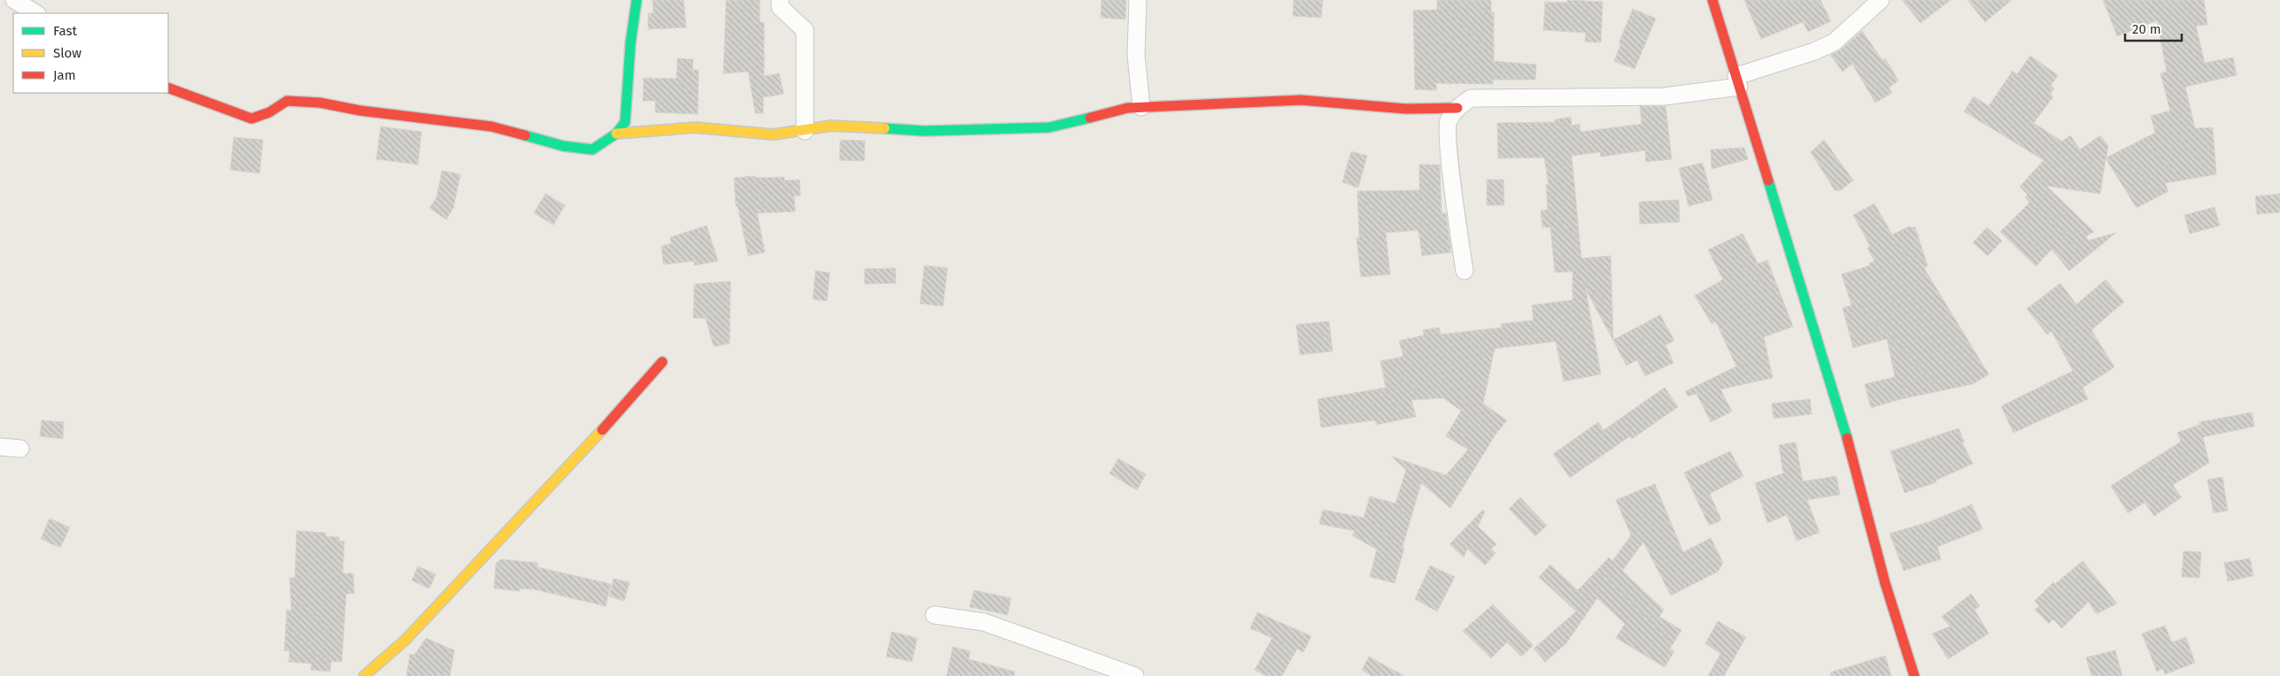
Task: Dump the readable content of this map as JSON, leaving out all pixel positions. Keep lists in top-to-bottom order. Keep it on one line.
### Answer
{"legend":["Fast","Slow","Jam"],"scale_bar":"20 m"}
